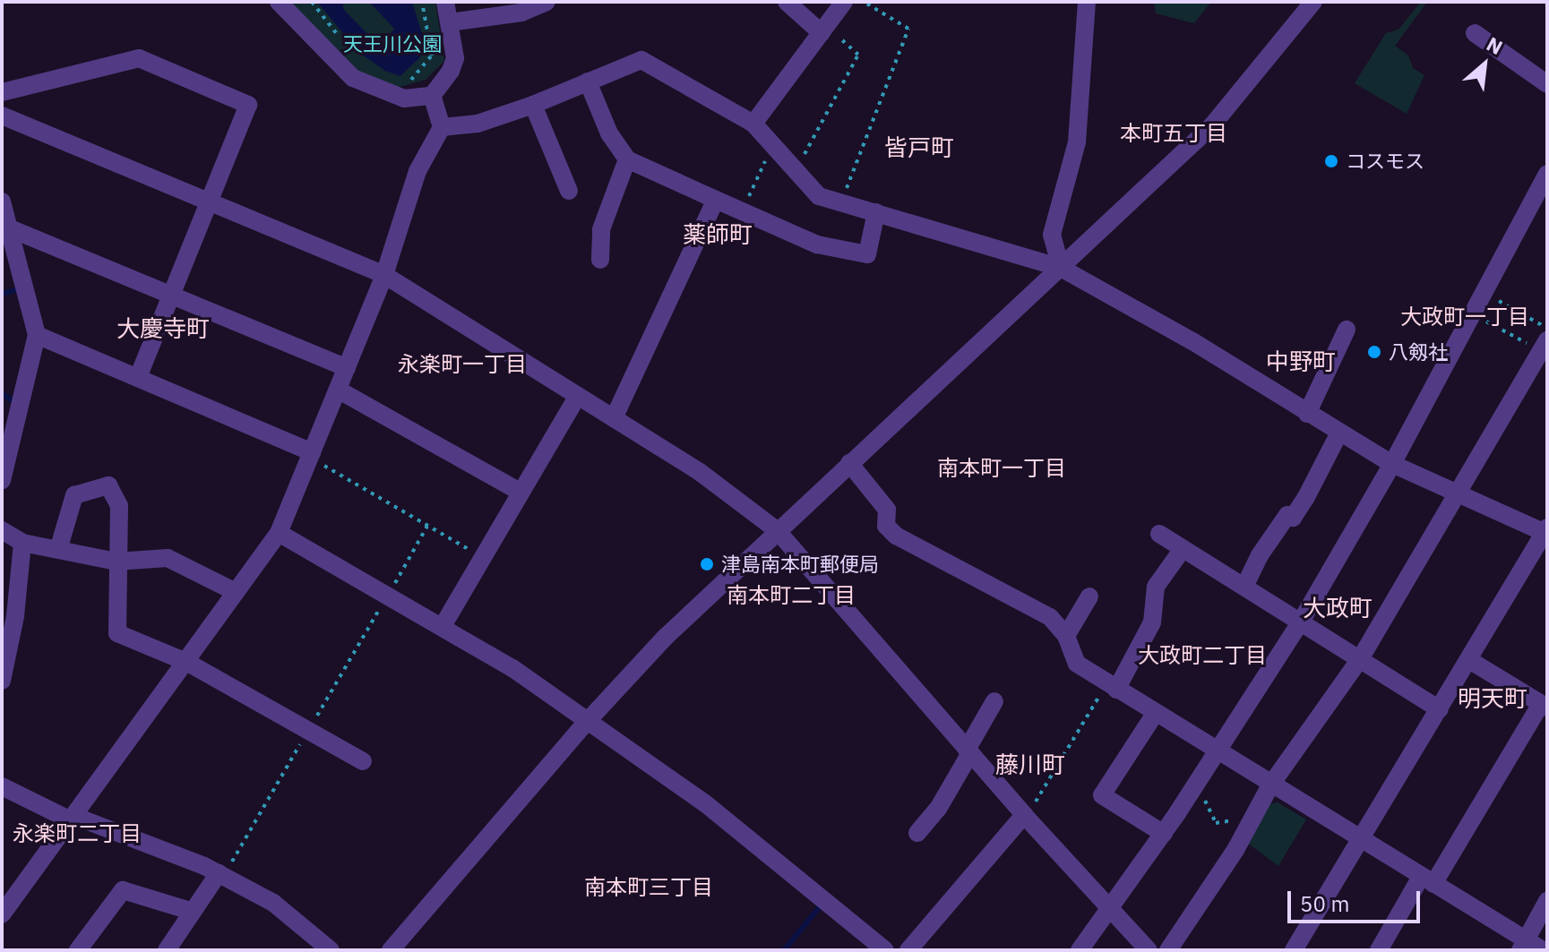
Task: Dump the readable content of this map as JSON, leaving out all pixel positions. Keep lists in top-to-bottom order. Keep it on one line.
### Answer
{"districts":["本町五丁目","皆戸町","薬師町","大政町一丁目","大慶寺町","中野町","永楽町一丁目","南本町一丁目","南本町二丁目","大政町","大政町二丁目","明天町","藤川町","永楽町二丁目","南本町三丁目"],"parks":["天王川公園"],"places":["コスモス","八剱社","津島南本町郵便局"],"scale_bar":"50 m","north":"top right"}
